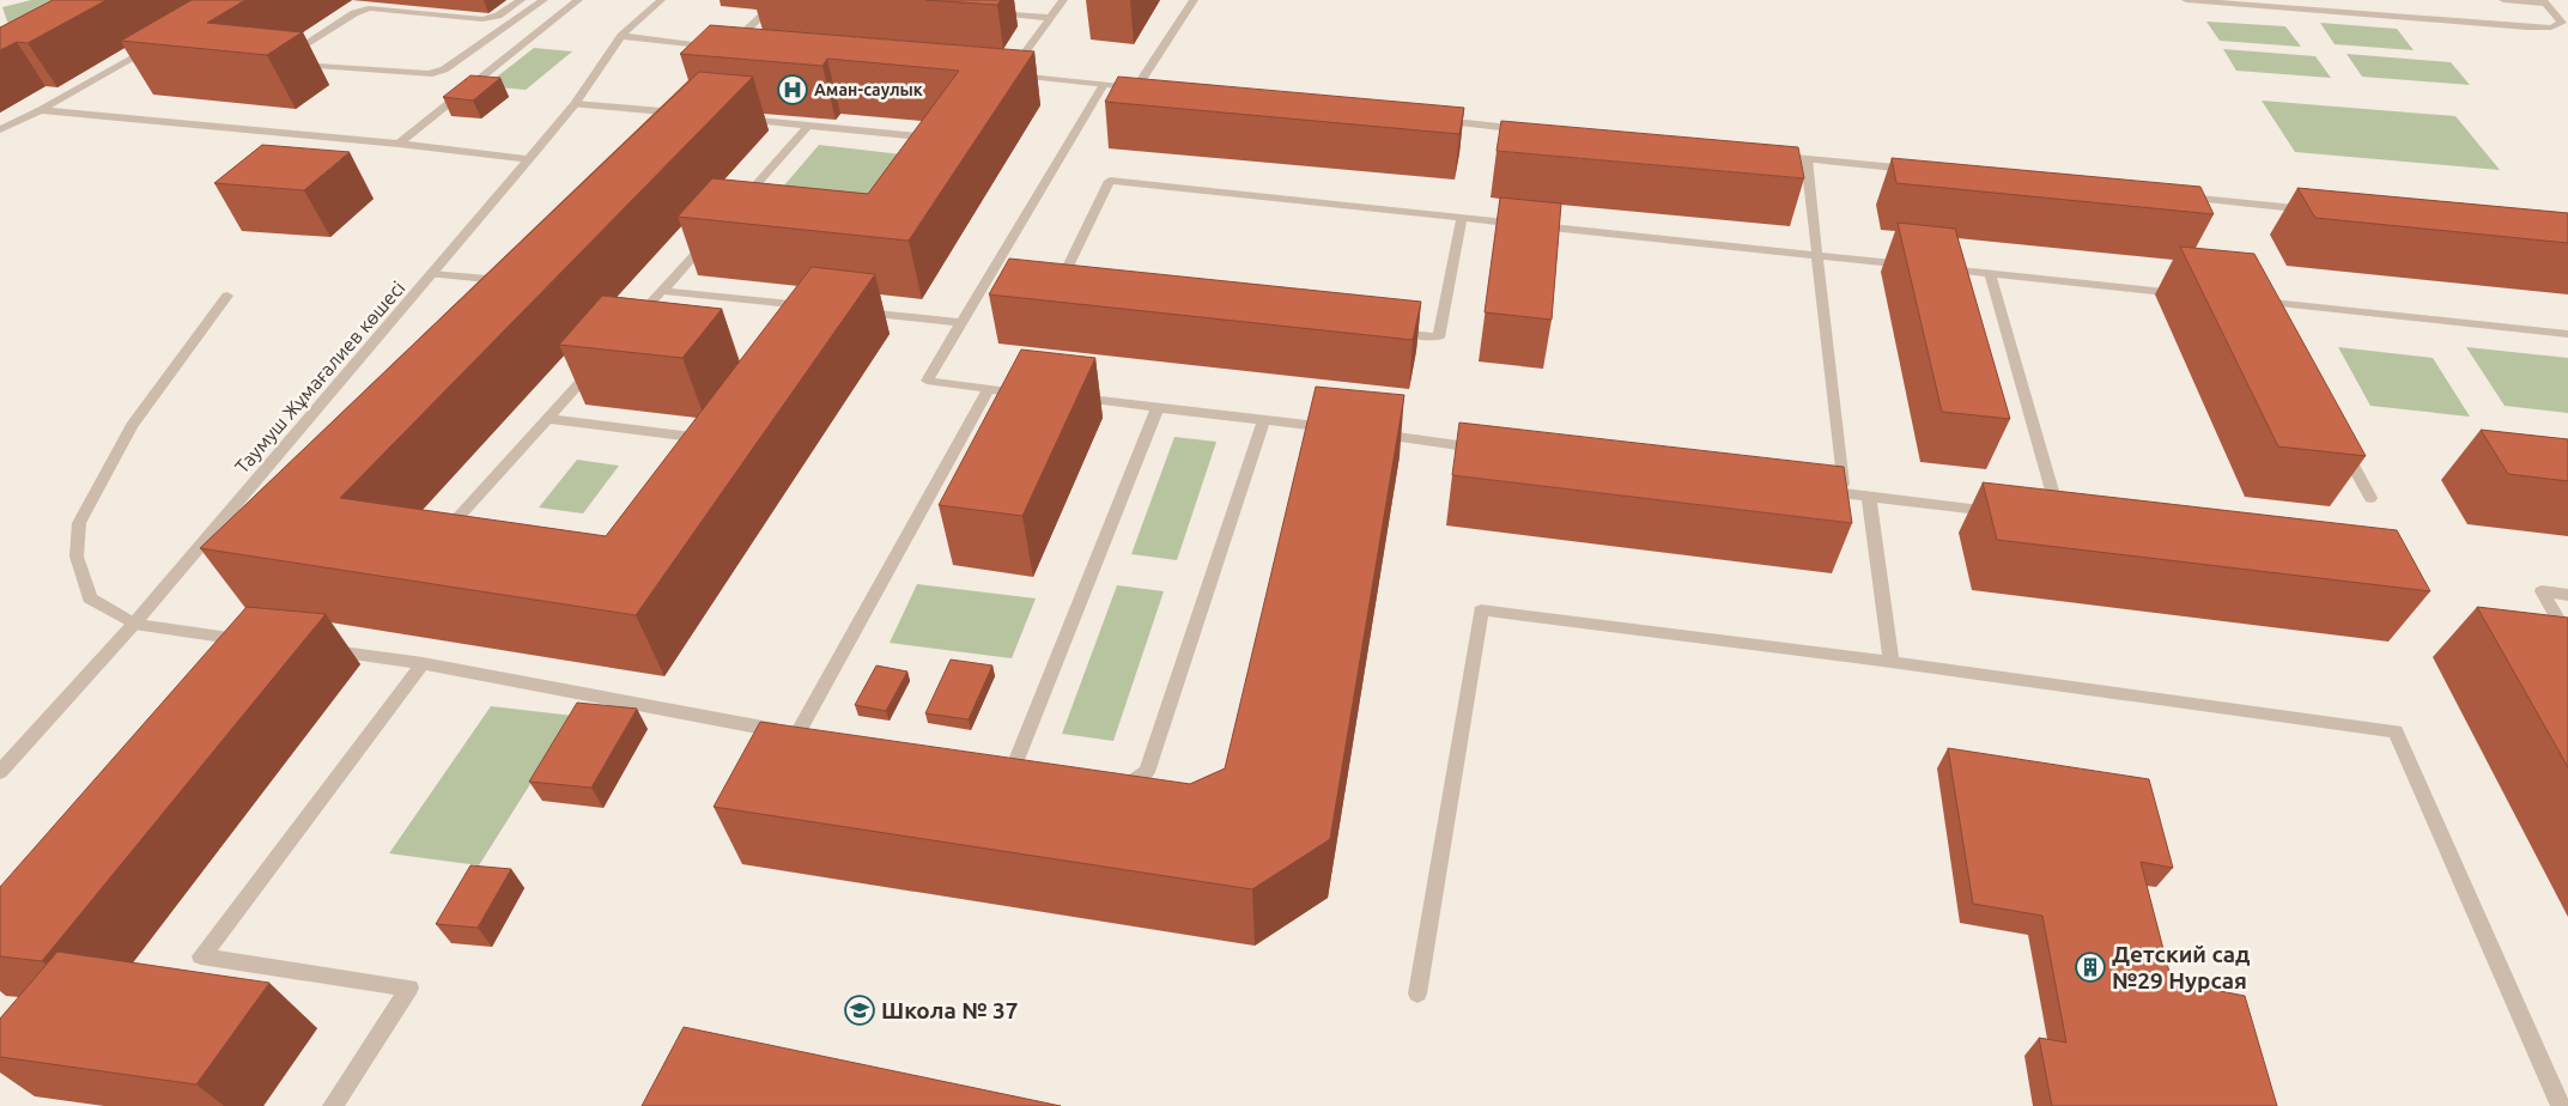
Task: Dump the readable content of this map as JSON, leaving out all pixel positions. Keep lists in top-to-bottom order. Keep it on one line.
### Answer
{"streets":{"street":["Таумуш Жұмағалиев көшесі"]},"places":{"hospital":["Аман-саулык"],"building":["Детский сад №29 Нурсая"],"school or university":["Школа № 37"]}}
